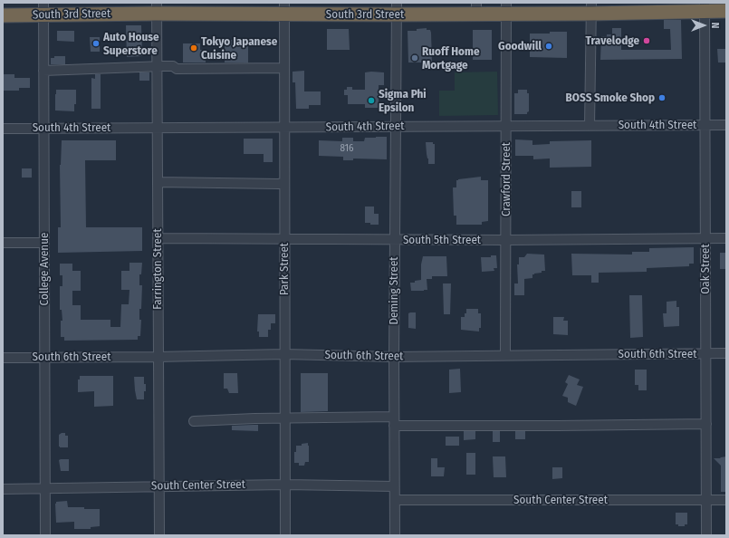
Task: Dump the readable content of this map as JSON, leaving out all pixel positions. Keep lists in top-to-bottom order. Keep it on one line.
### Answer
{"streets":{"highway":["South 3rd Street"],"street":["South 4th Street","Crawford Street","South 5th Street","College Avenue","Farrington Street","Park Street","Oak Street","Deming Street","South 6th Street","South Center Street"]},"crossings":[["South 3rd Street","Crawford Street"],["South 3rd Street","College Avenue"],["South 3rd Street","Farrington Street"],["South 3rd Street","Park Street"],["South 3rd Street","Oak Street"],["South 3rd Street","Deming Street"],["South 4th Street","Crawford Street"],["South 4th Street","College Avenue"],["South 4th Street","Farrington Street"],["South 4th Street","Park Street"],["South 4th Street","Oak Street"],["South 4th Street","Deming Street"],["Crawford Street","South 5th Street"],["Crawford Street","South 6th Street"],["South 5th Street","Farrington Street"],["South 5th Street","Park Street"],["South 5th Street","Oak Street"],["South 5th Street","Deming Street"],["College Avenue","South 6th Street"],["College Avenue","South Center Street"],["Farrington Street","South 6th Street"],["Farrington Street","South Center Street"],["Park Street","South 6th Street"],["Park Street","South Center Street"],["Oak Street","South 6th Street"],["Oak Street","South Center Street"],["Deming Street","South 6th Street"],["Deming Street","South Center Street"]],"places":["Travelodge","Auto House Superstore","Goodwill","Tokyo Japanese Cuisine","Ruoff Home Mortgage","BOSS Smoke Shop","Sigma Phi Epsilon"],"house_numbers":["816"],"north":"right"}
